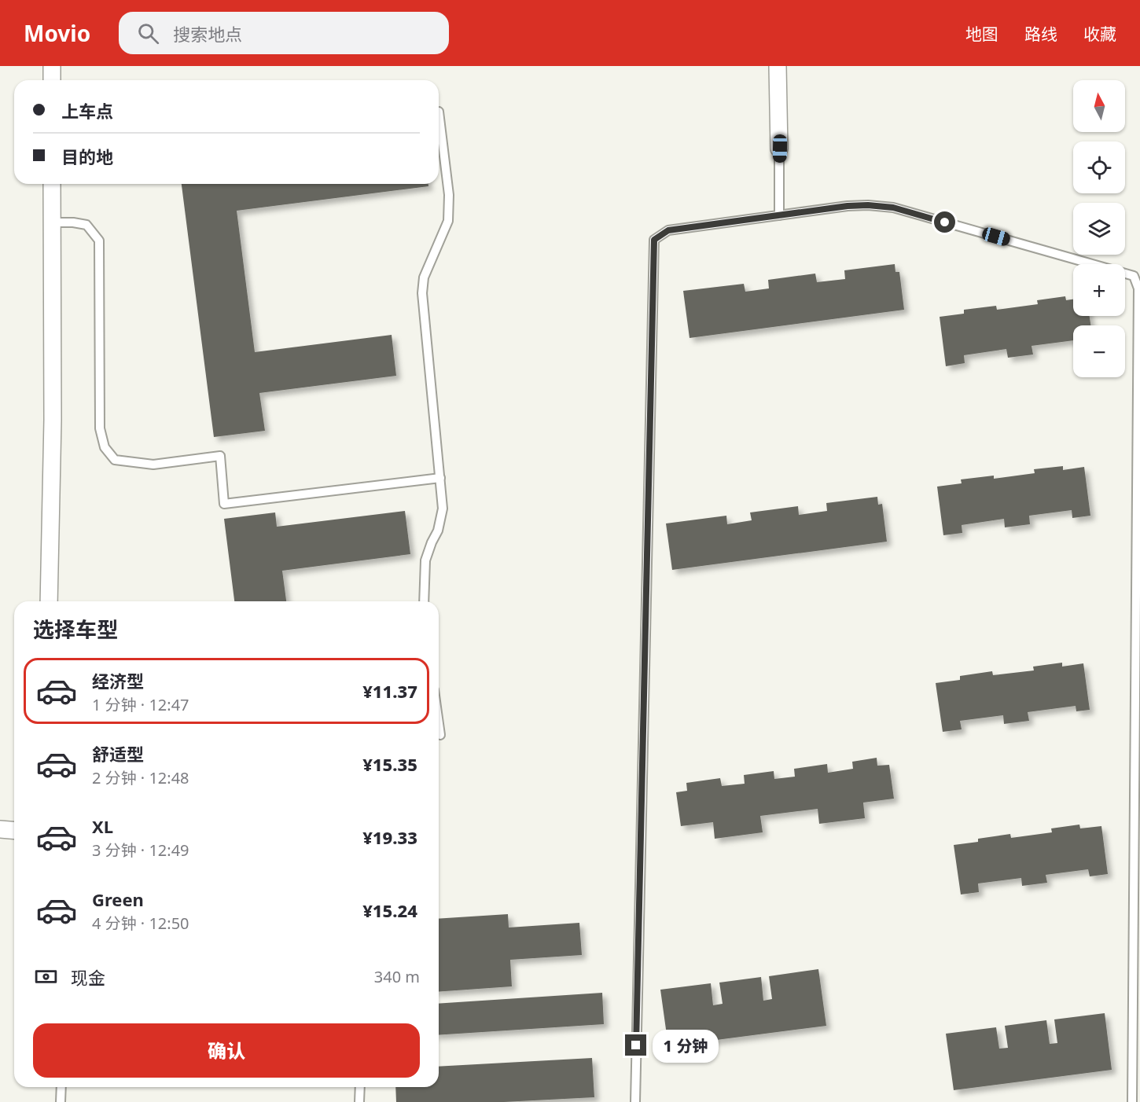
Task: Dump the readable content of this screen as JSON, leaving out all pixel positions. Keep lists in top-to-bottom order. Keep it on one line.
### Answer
{"north":"top","page":{"header":"Movio","search":"搜索地点","nav":["地图","路线","收藏"],"map_buttons":["+","−"],"banner":["上车点","目的地"],"heading":"选择车型","list":[{"name":"经济型","note":"1 分钟 · 12:47","value":"¥11.37"},{"name":"舒适型","note":"2 分钟 · 12:48","value":"¥15.35"},{"name":"XL","note":"3 分钟 · 12:49","value":"¥19.33"},{"name":"Green","note":"4 分钟 · 12:50","value":"¥15.24"}],"pay":["现金","340 m"],"buttons":"确认","bubble":"1 分钟"}}
